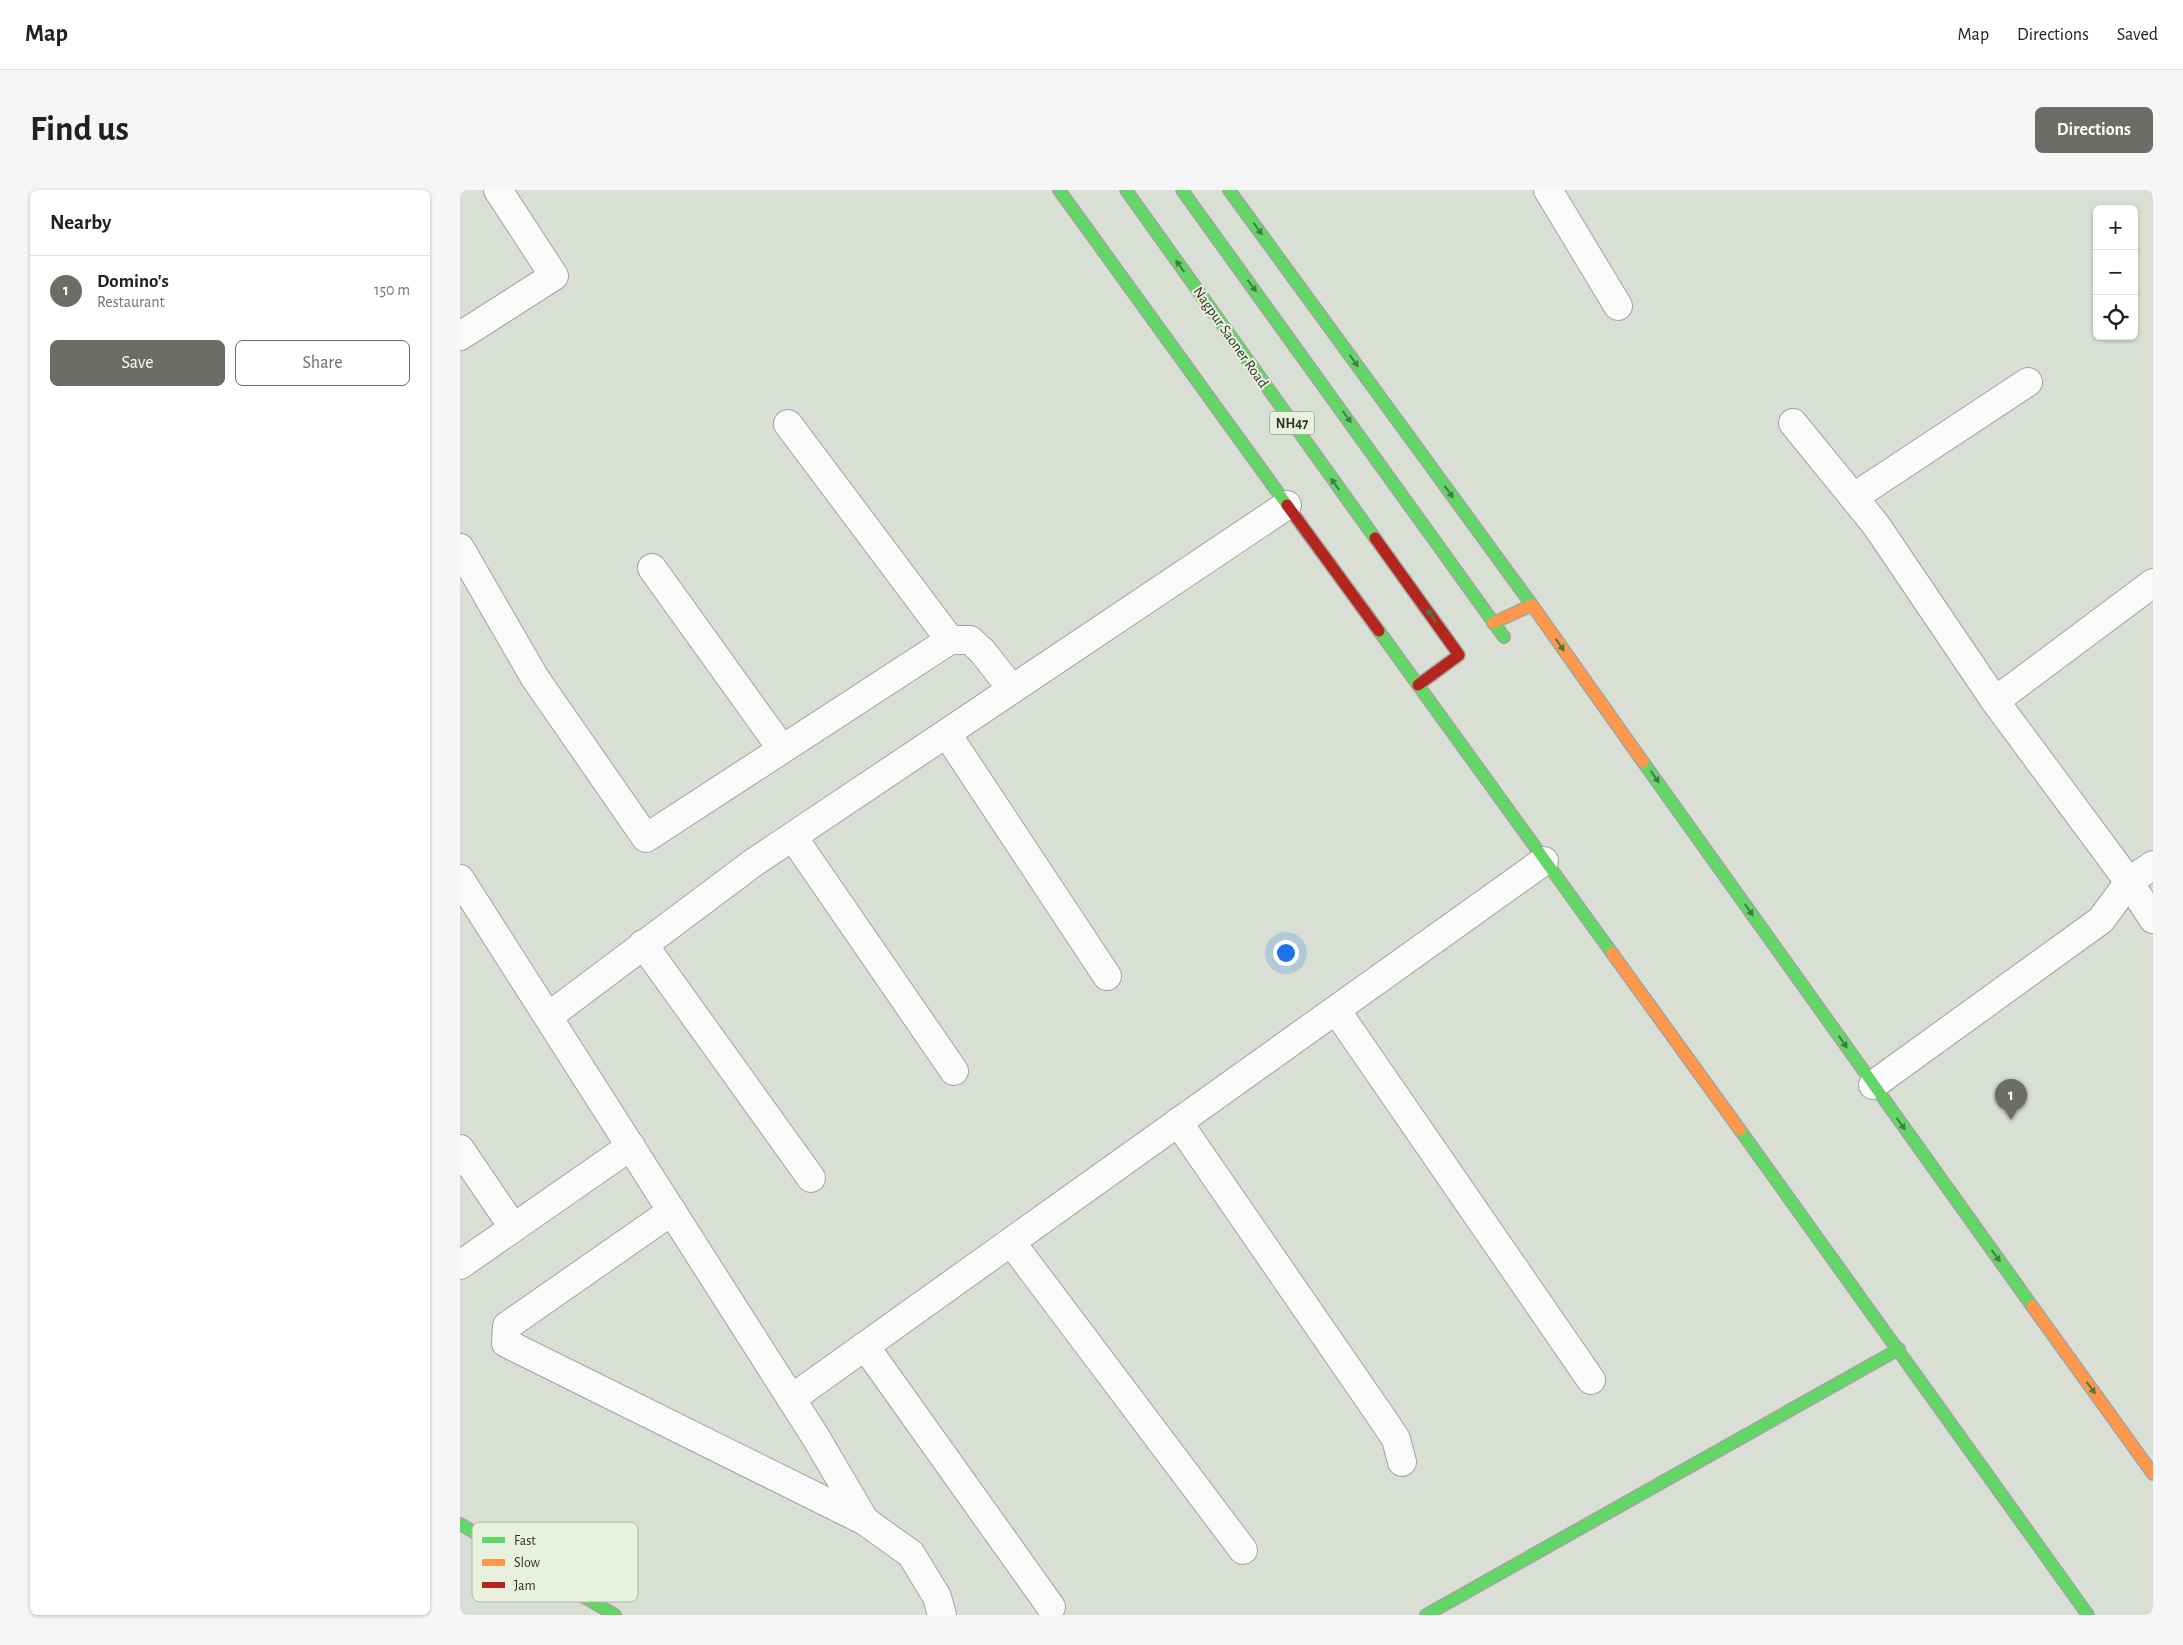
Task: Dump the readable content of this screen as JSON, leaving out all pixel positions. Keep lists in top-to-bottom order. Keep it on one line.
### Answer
{"streets":{"main road":["Nagpur Saoner Road","NH47"]},"legend":["Fast","Slow","Jam"],"page":{"header":"Map","nav":["Map","Directions","Saved"],"buttons":["Directions",["Save","Share"]],"title":"Find us","heading":"Nearby","map_buttons":["+","−"],"list":[{"mark":"1","name":"Domino's","note":"Restaurant","value":"150 m"}],"pins":"1"}}
